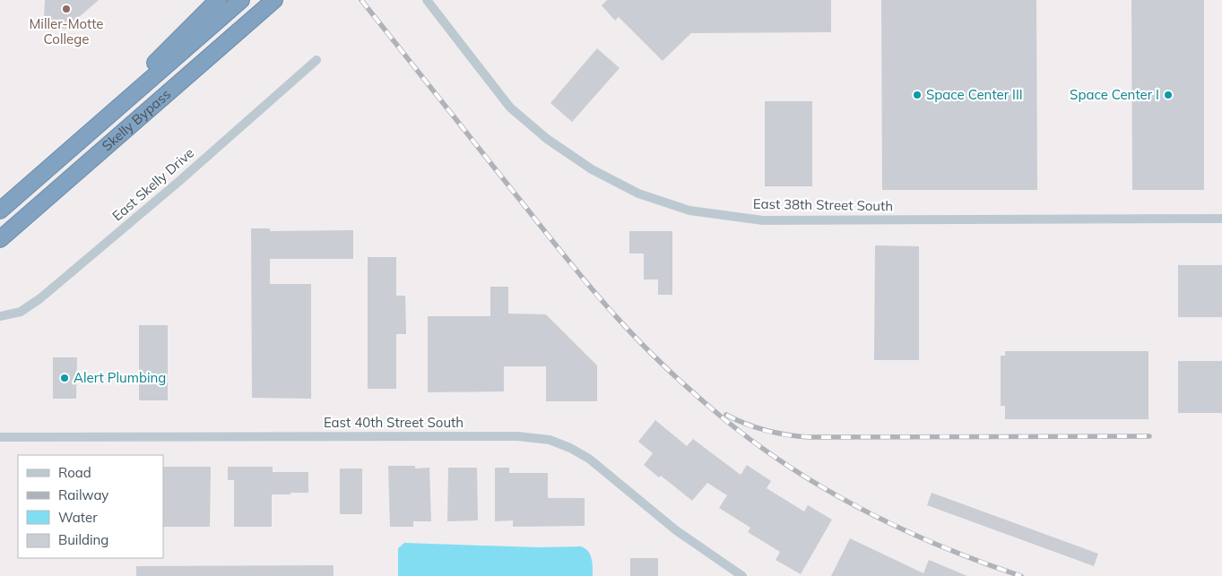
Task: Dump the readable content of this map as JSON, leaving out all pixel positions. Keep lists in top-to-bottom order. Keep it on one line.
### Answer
{"streets":{"highway":["Skelly Bypass"],"street":["East Skelly Drive","East 38th Street South","East 40th Street South"]},"places":["Miller-Motte College","Space Center III","Space Center I","Alert Plumbing"],"legend":["Road","Railway","Water","Building"]}
